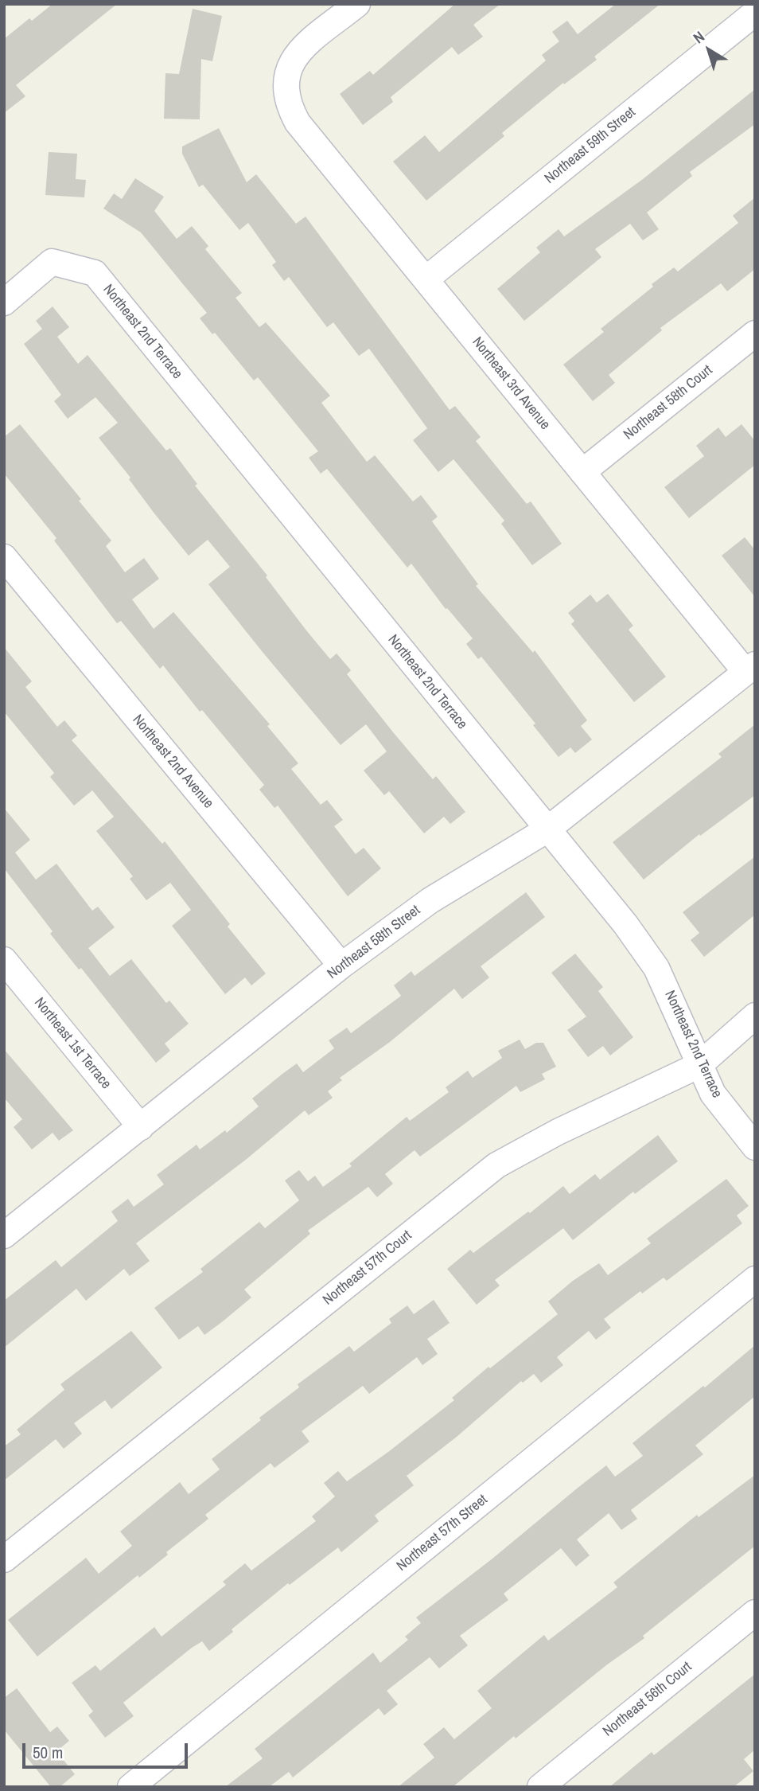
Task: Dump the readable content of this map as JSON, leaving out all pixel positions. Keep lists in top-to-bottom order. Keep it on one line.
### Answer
{"streets":{"street":["Northeast 59th Street","Northeast 2nd Terrace","Northeast 3rd Avenue","Northeast 58th Court","Northeast 2nd Avenue","Northeast 58th Street","Northeast 1st Terrace","Northeast 57th Court","Northeast 57th Street","Northeast 56th Court"]},"crossings":[["Northeast 59th Street","Northeast 3rd Avenue"],["Northeast 2nd Terrace","Northeast 58th Street"],["Northeast 2nd Terrace","Northeast 57th Court"],["Northeast 3rd Avenue","Northeast 58th Court"],["Northeast 3rd Avenue","Northeast 58th Street"],["Northeast 2nd Avenue","Northeast 58th Street"],["Northeast 58th Street","Northeast 1st Terrace"]],"scale_bar":"50 m","north":"top left"}
